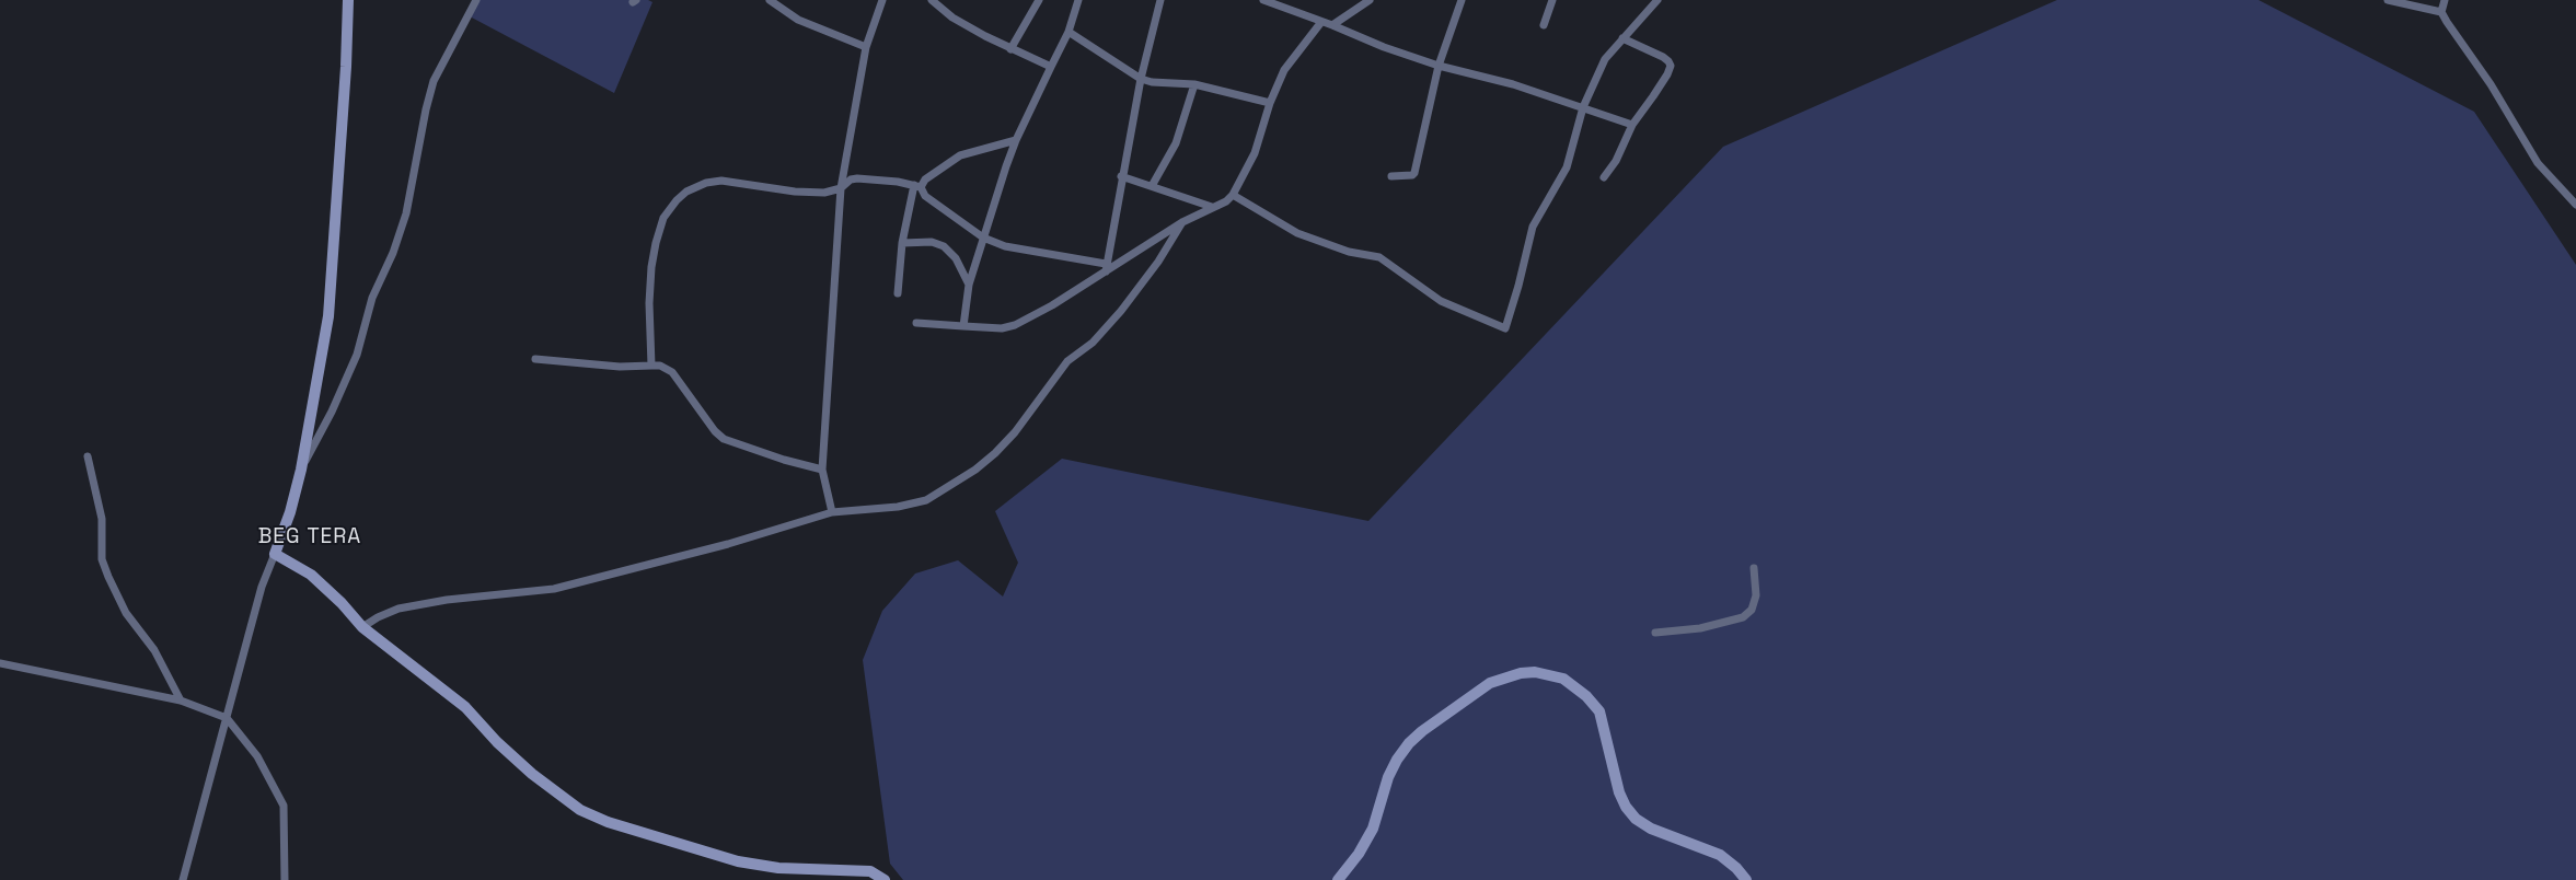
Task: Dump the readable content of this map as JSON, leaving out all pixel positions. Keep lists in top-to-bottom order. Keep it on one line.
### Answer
{"districts":["BEG TERA"]}
